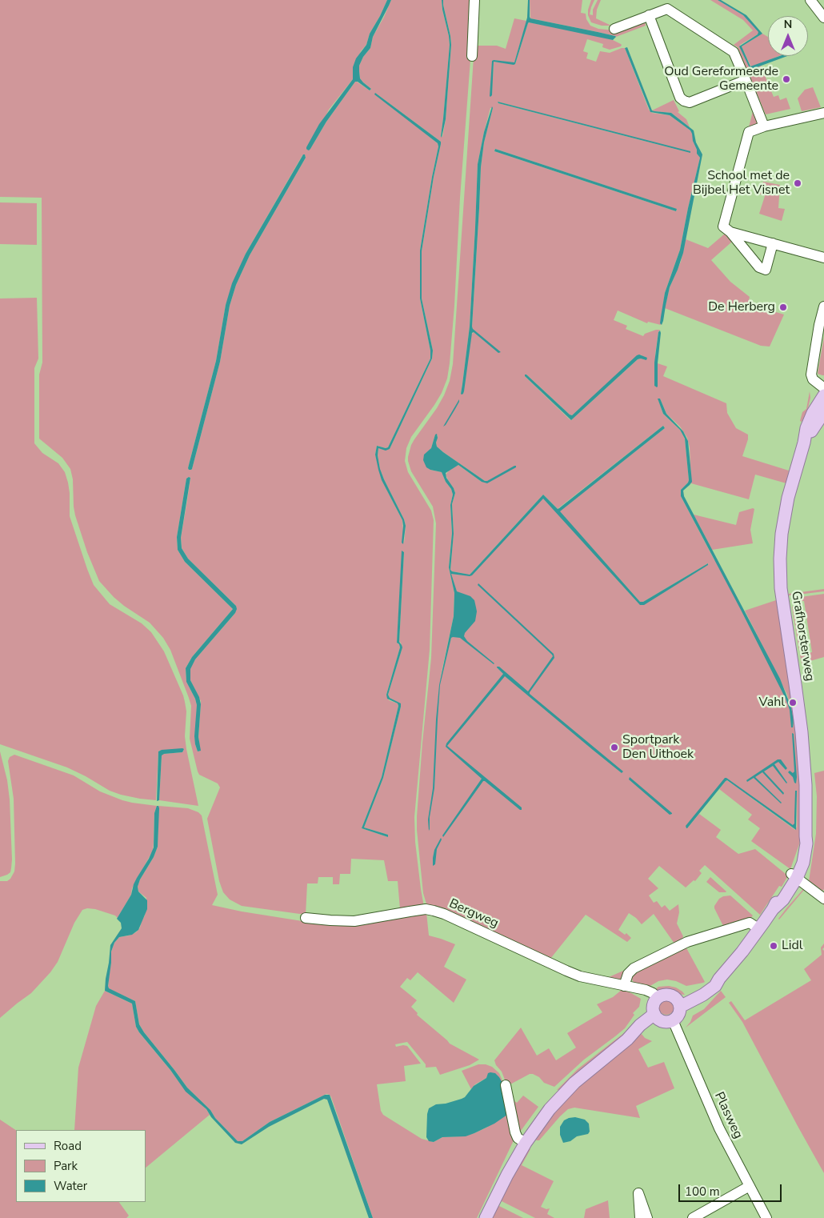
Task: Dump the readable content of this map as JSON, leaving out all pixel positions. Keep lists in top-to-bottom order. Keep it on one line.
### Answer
{"streets":{"main road":["Grafhorsterweg"],"street":["Bergweg","Plasweg"]},"crossings":[["Grafhorsterweg","Bergweg"],["Grafhorsterweg","Plasweg"],["Bergweg","Plasweg"]],"places":["Oud Gereformeerde Gemeente","School met de Bijbel Het Visnet","De Herberg","Vahl","Sportpark Den Uithoek","Lidl"],"legend":["Road","Park","Water"],"scale_bar":"100 m","north":"top"}
